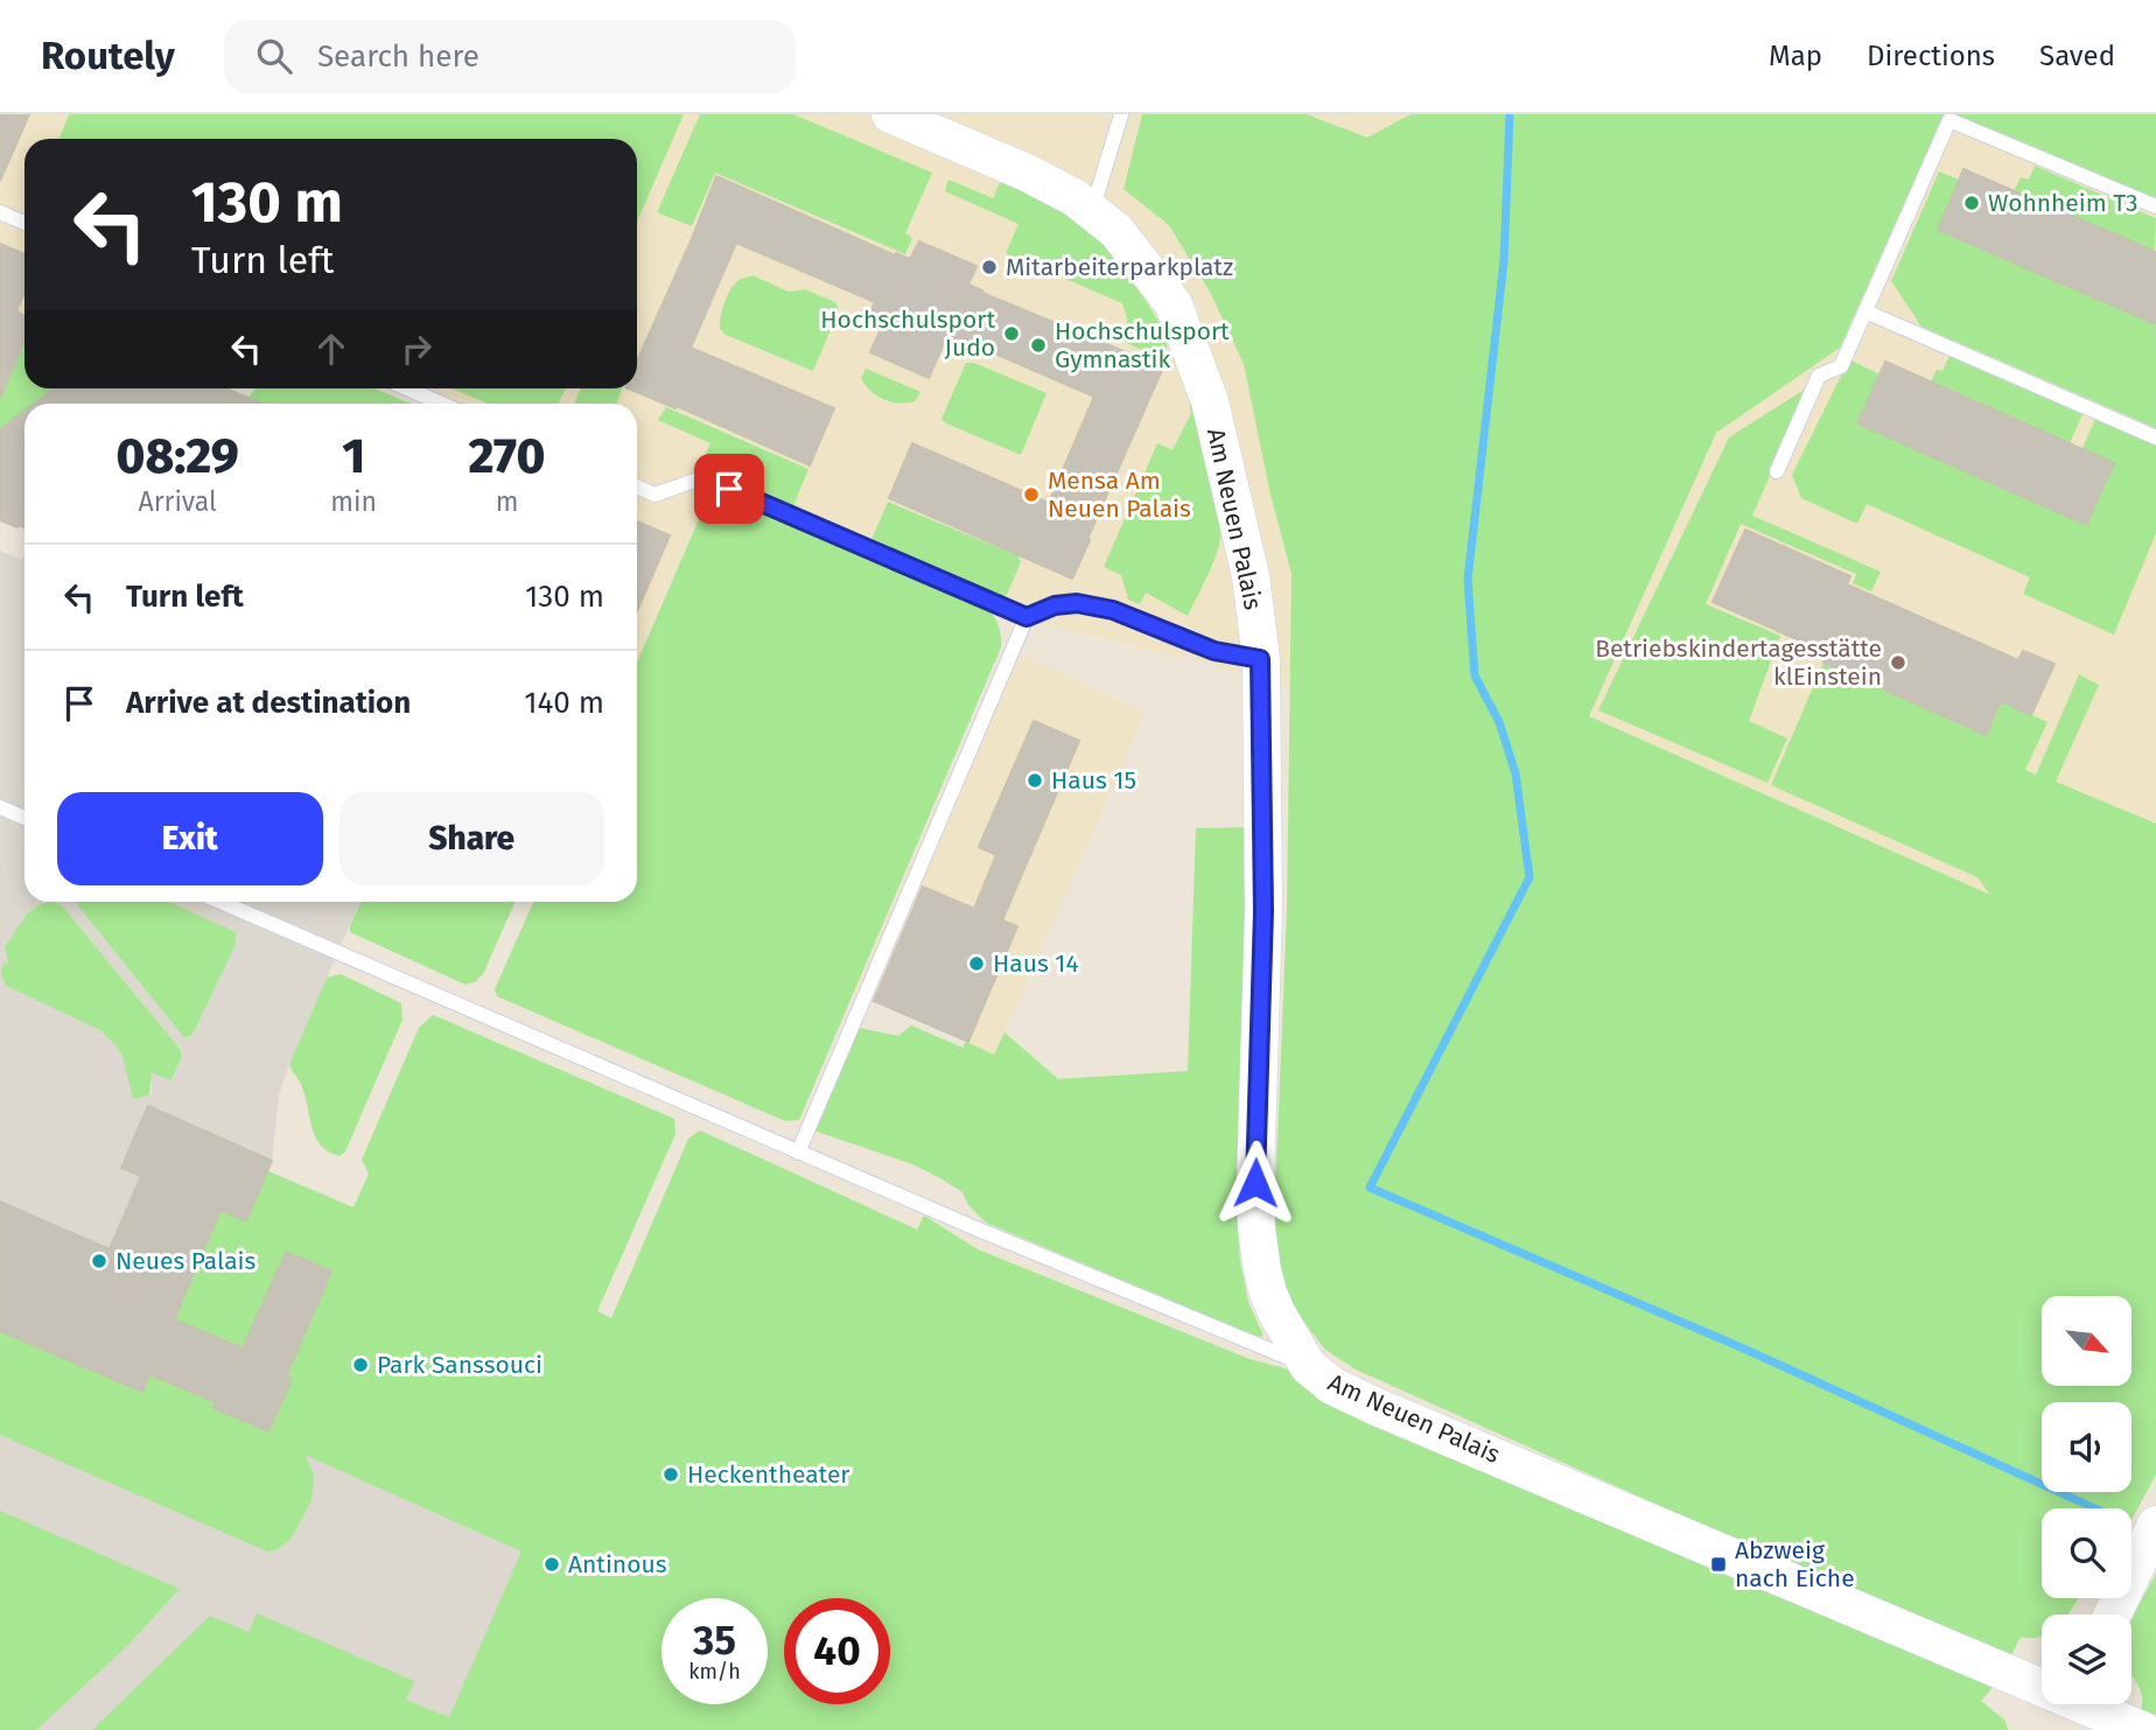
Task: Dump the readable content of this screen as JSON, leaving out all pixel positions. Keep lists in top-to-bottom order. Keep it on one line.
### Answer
{"streets":{"street":["Am Neuen Palais"]},"places":{"other":["Wohnheim T3","Mitarbeiterparkplatz","Hochschulsport Judo","Hochschulsport Gymnastik","Mensa Am Neuen Palais","Betriebskindertagesstätte klEinstein","Haus 15","Haus 14","Neues Palais","Park Sanssouci","Heckentheater","Antinous"],"transit":["Abzweig nach Eiche"]},"north":"bottom right","page":{"header":"Routely","search":"Search here","nav":["Map","Directions","Saved"],"turn":["130 m","Turn left"],"eta":["08:29","Arrival","1","min","270","m"],"list":[{"name":"Turn left","value":"130 m"},{"name":"Arrive at destination","value":"140 m"}],"buttons":["Exit","Share"],"speed":"35 km/h","limit":"40"}}
